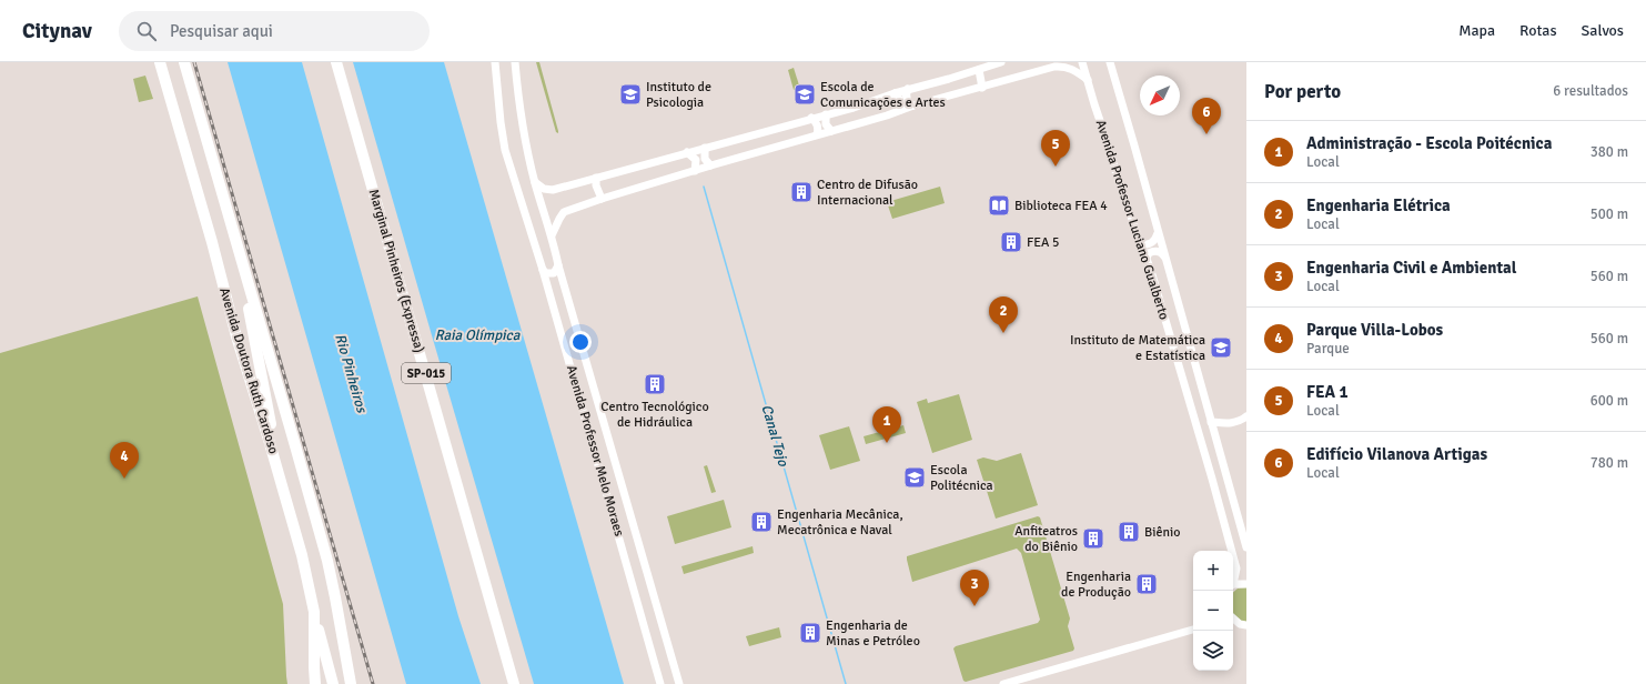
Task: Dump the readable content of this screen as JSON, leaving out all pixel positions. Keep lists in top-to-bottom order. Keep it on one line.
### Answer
{"streets":{"highway":["Marginal Pinheiros (Expressa)","Avenida Doutora Ruth Cardoso","SP-015"],"street":["Avenida Professor Luciano Gualberto","Avenida Professor Melo Moraes"]},"water":["Raia Olímpica","Rio Pinheiros","Canal Tejo"],"places":{"school or university":["Instituto de Psicologia","Escola de Comunicações e Artes","Instituto de Matemática e Estatística","Escola Politécnica"],"building":["Centro de Difusão Internacional","FEA 5","Centro Tecnológico de Hidráulica","Engenharia Mecânica, Mecatrônica e Naval","Biênio","Anfiteatros do Biênio","Engenharia de Produção","Engenharia de Minas e Petróleo"],"library":["Biblioteca FEA 4"]},"north":"bottom left","page":{"header":"Citynav","search":"Pesquisar aqui","nav":["Mapa","Rotas","Salvos"],"heading":["Por perto","6 resultados"],"pins":["6","5","2","1","4","3"],"list":[{"mark":"1","name":"Administração - Escola Poitécnica","note":"Local","value":"380 m"},{"mark":"2","name":"Engenharia Elétrica","note":"Local","value":"500 m"},{"mark":"3","name":"Engenharia Civil e Ambiental","note":"Local","value":"560 m"},{"mark":"4","name":"Parque Villa-Lobos","note":"Parque","value":"560 m"},{"mark":"5","name":"FEA 1","note":"Local","value":"600 m"},{"mark":"6","name":"Edifício Vilanova Artigas","note":"Local","value":"780 m"}],"map_buttons":["+","−"]}}
